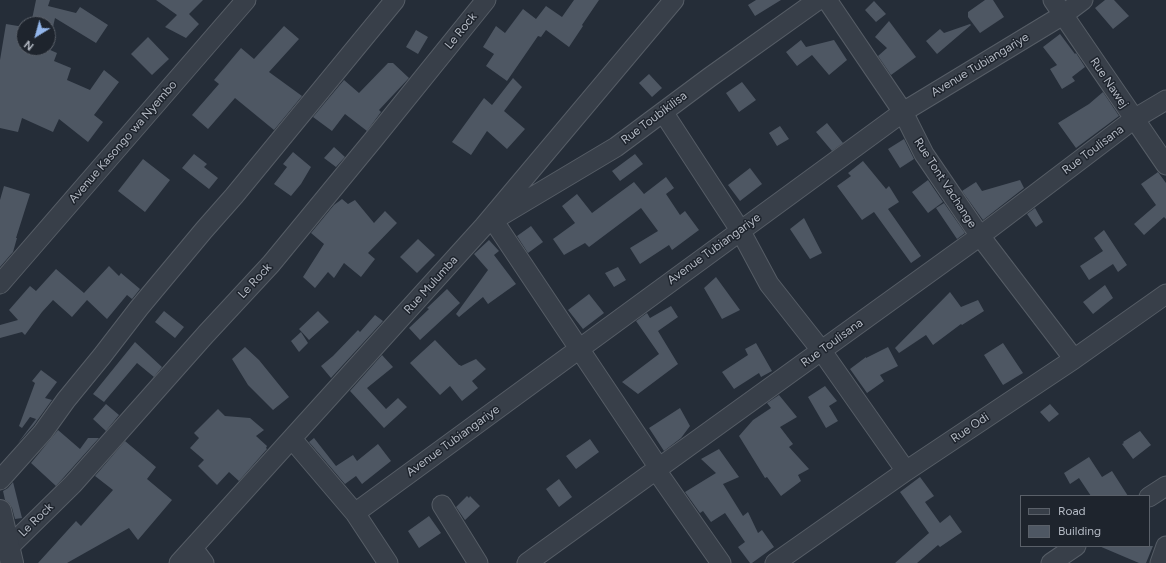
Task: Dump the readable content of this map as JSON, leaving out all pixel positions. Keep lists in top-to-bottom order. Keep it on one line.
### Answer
{"streets":{"street":["Le Rock","Avenue Tubiangariye","Rue Nawej","Rue Toubikilisa","Avenue Kasongo wa Nyembo","Rue Toulisana","Rue Tont Vachange","Rue Mulumba","Rue Odi"]},"crossings":[["Avenue Tubiangariye","Rue Nawej"],["Avenue Tubiangariye","Rue Tont Vachange"],["Rue Nawej","Rue Toulisana"],["Rue Toubikilisa","Rue Mulumba"],["Rue Toulisana","Rue Tont Vachange"],["Rue Tont Vachange","Rue Odi"]],"legend":["Road","Building"],"north":"bottom left"}
